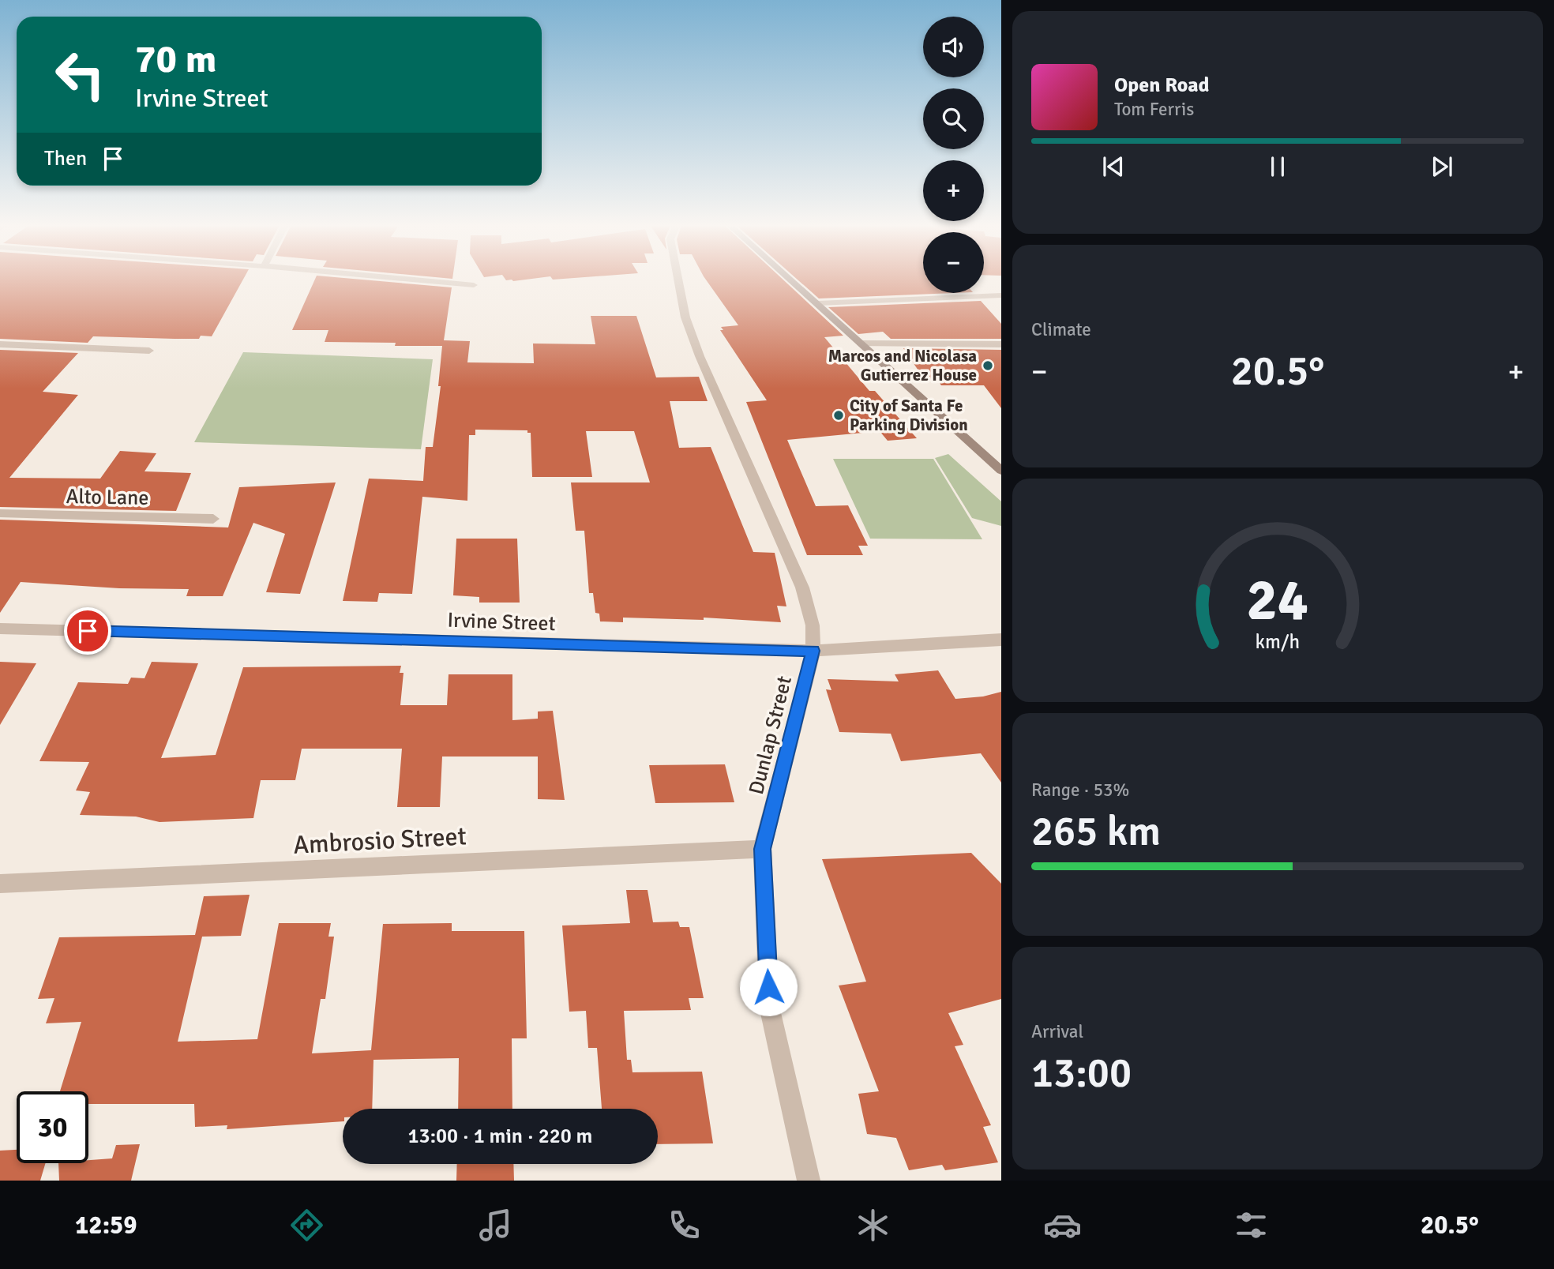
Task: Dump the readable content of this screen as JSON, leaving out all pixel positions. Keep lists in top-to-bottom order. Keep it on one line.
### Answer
{"streets":{"street":["Alto Lane","Irvine Street","Dunlap Street","Ambrosio Street"]},"crossings":[["Irvine Street","Dunlap Street"],["Dunlap Street","Ambrosio Street"]],"places":["Marcos and Nicolasa Gutierrez House","City of Santa Fe Parking Division"],"page":{"map_buttons":["+","−"],"turn":["70 m","Irvine Street"],"song":["Open Road","Tom Ferris"],"then":"Then","tile":["Climate",["Range · 53%","265 km"],["Arrival","13:00"]],"heat":["−","20.5°","+"],"limit":"30","trip":"13:00 · 1 min · 220 m","tabs":["12:59","20.5°"],"gauge":["24","km/h"]}}
